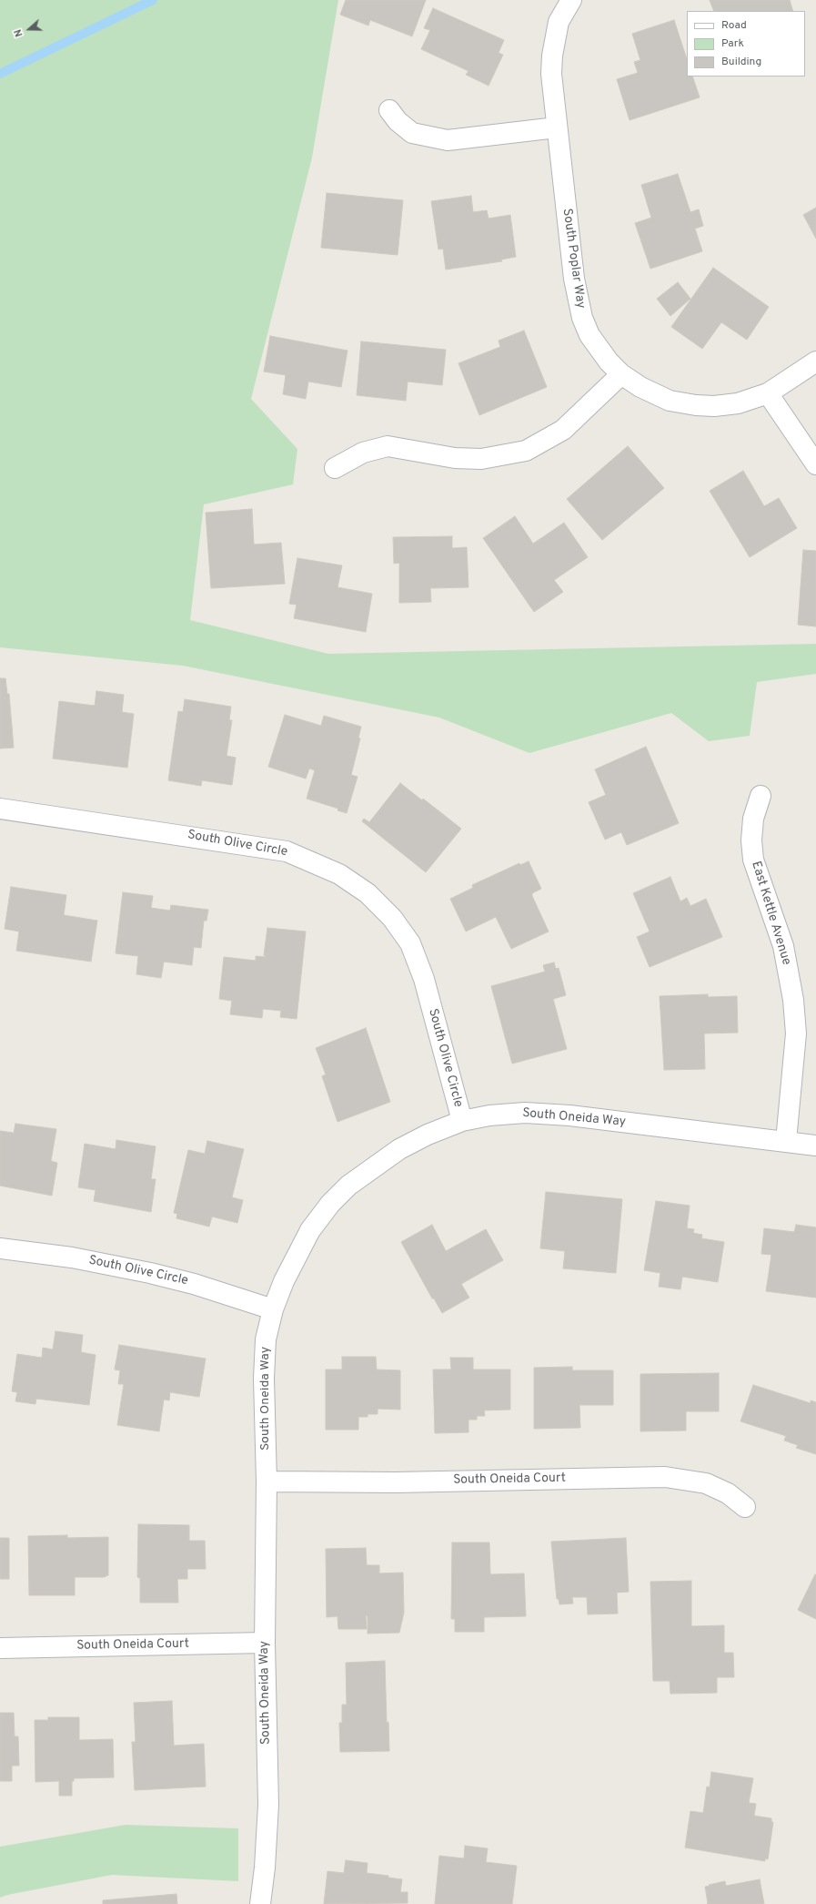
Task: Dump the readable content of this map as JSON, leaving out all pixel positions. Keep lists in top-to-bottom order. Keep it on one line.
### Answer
{"streets":{"street":["South Poplar Way","South Olive Circle","East Kettle Avenue","South Oneida Way","South Oneida Court"]},"crossings":[["South Olive Circle","South Oneida Way"],["East Kettle Avenue","South Oneida Way"],["South Oneida Way","South Oneida Court"]],"legend":["Road","Park","Building"],"north":"left"}
